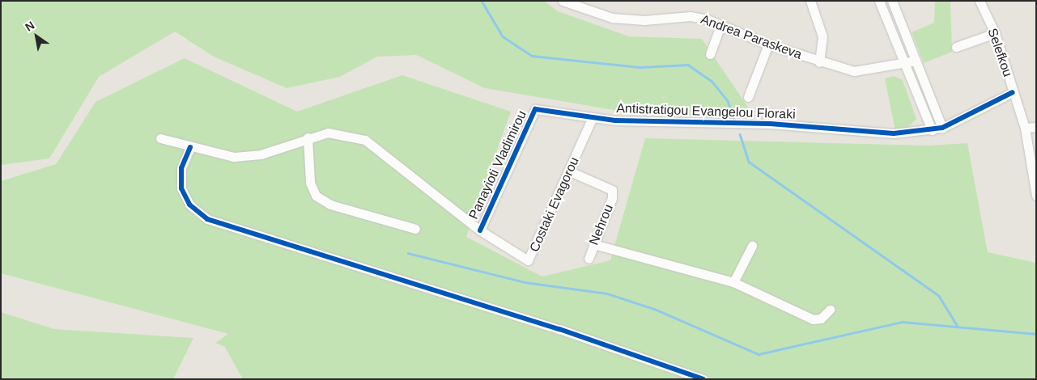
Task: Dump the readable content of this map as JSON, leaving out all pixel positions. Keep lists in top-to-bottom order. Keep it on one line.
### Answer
{"streets":{"street":["Andrea Paraskeva","Selefkou","Antistratigou Evangelou Floraki","Panayioti Vladimirou","Costaki Evagorou","Nehrou"]},"crossings":[["Selefkou","Antistratigou Evangelou Floraki"],["Antistratigou Evangelou Floraki","Panayioti Vladimirou"],["Antistratigou Evangelou Floraki","Costaki Evagorou"],["Panayioti Vladimirou","Costaki Evagorou"],["Costaki Evagorou","Nehrou"]],"north":"top left"}
